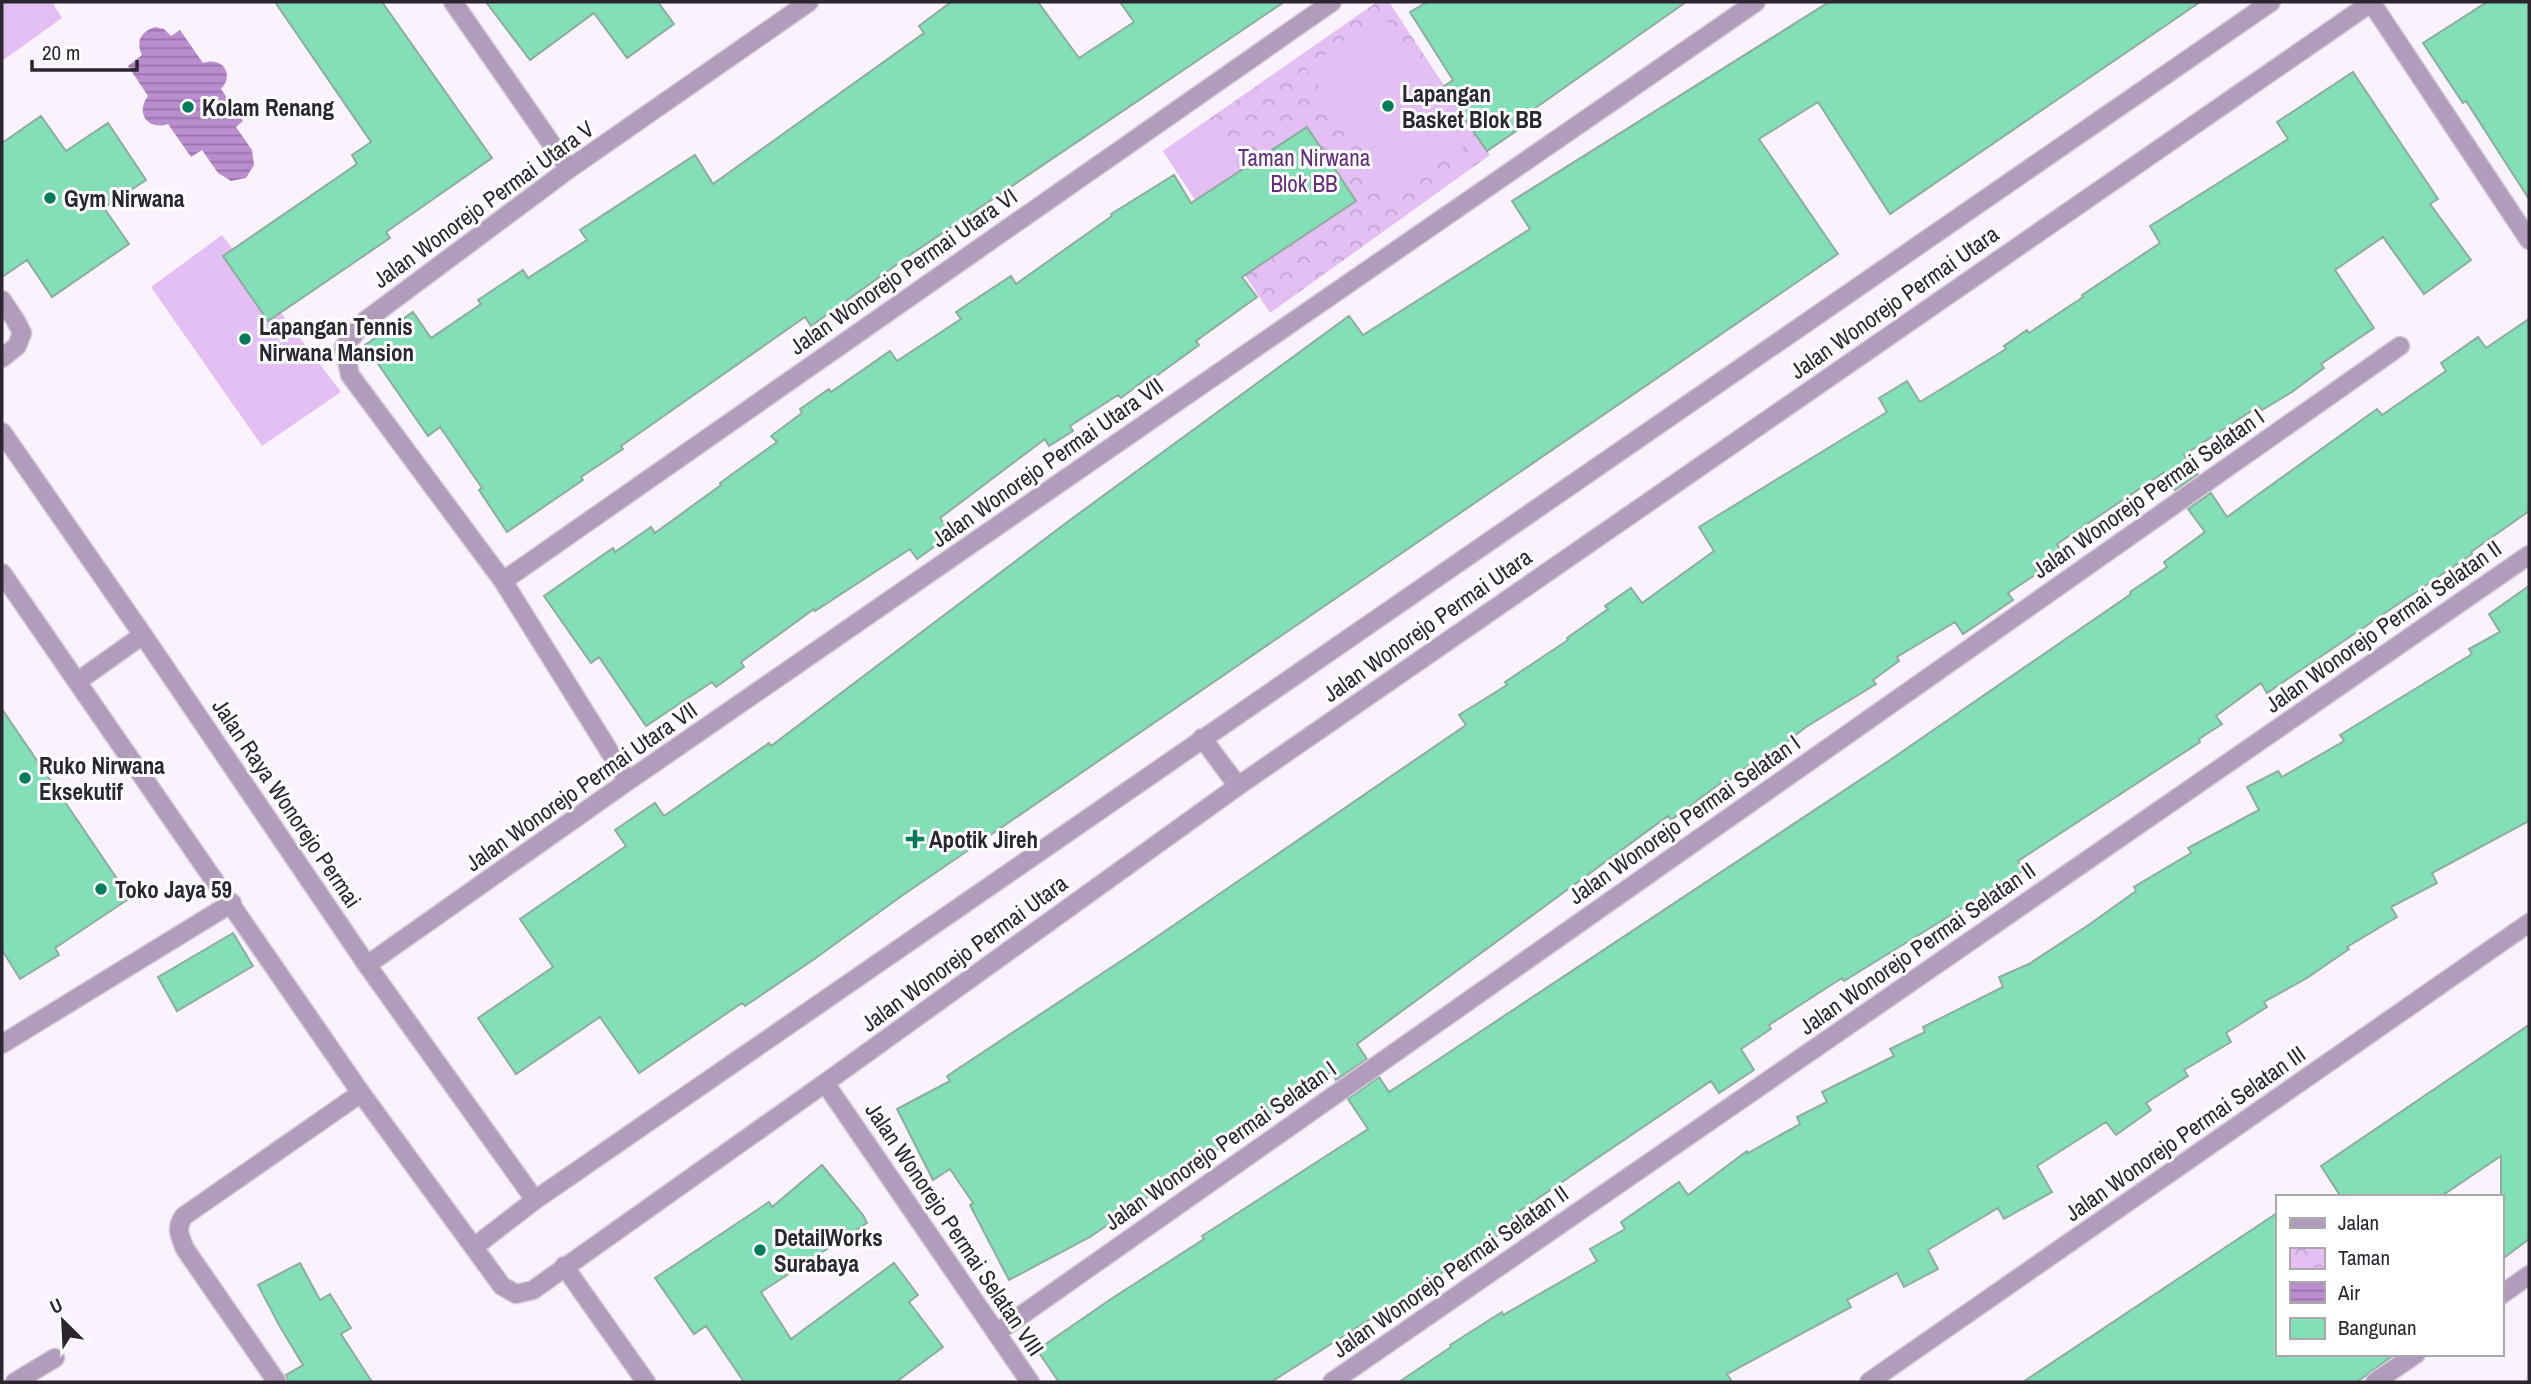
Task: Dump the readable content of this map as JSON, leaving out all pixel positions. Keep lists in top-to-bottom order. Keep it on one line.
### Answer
{"streets":{"street":["Jalan Wonorejo Permai Utara V","Jalan Wonorejo Permai Utara VI","Jalan Wonorejo Permai Utara","Jalan Wonorejo Permai Utara VII","Jalan Wonorejo Permai Selatan I","Jalan Wonorejo Permai Selatan II","Jalan Raya Wonorejo Permai","Jalan Wonorejo Permai Selatan III","Jalan Wonorejo Permai Selatan VIII"]},"crossings":[["Jalan Wonorejo Permai Utara V","Jalan Wonorejo Permai Utara VI"],["Jalan Wonorejo Permai Utara V","Jalan Wonorejo Permai Utara VII"],["Jalan Wonorejo Permai Utara","Jalan Raya Wonorejo Permai"],["Jalan Wonorejo Permai Utara","Jalan Wonorejo Permai Selatan VIII"],["Jalan Wonorejo Permai Utara VII","Jalan Raya Wonorejo Permai"],["Jalan Wonorejo Permai Selatan I","Jalan Wonorejo Permai Selatan VIII"]],"parks":["Taman Nirwana Blok BB"],"places":{"other":["Lapangan Basket Blok BB","Kolam Renang","Gym Nirwana","Lapangan Tennis Nirwana Mansion","Ruko Nirwana Eksekutif","Toko Jaya 59","DetailWorks Surabaya"],"health":["Apotik Jireh"]},"legend":["Jalan","Taman","Air","Bangunan"],"scale_bar":"20 m","north":"top left"}
